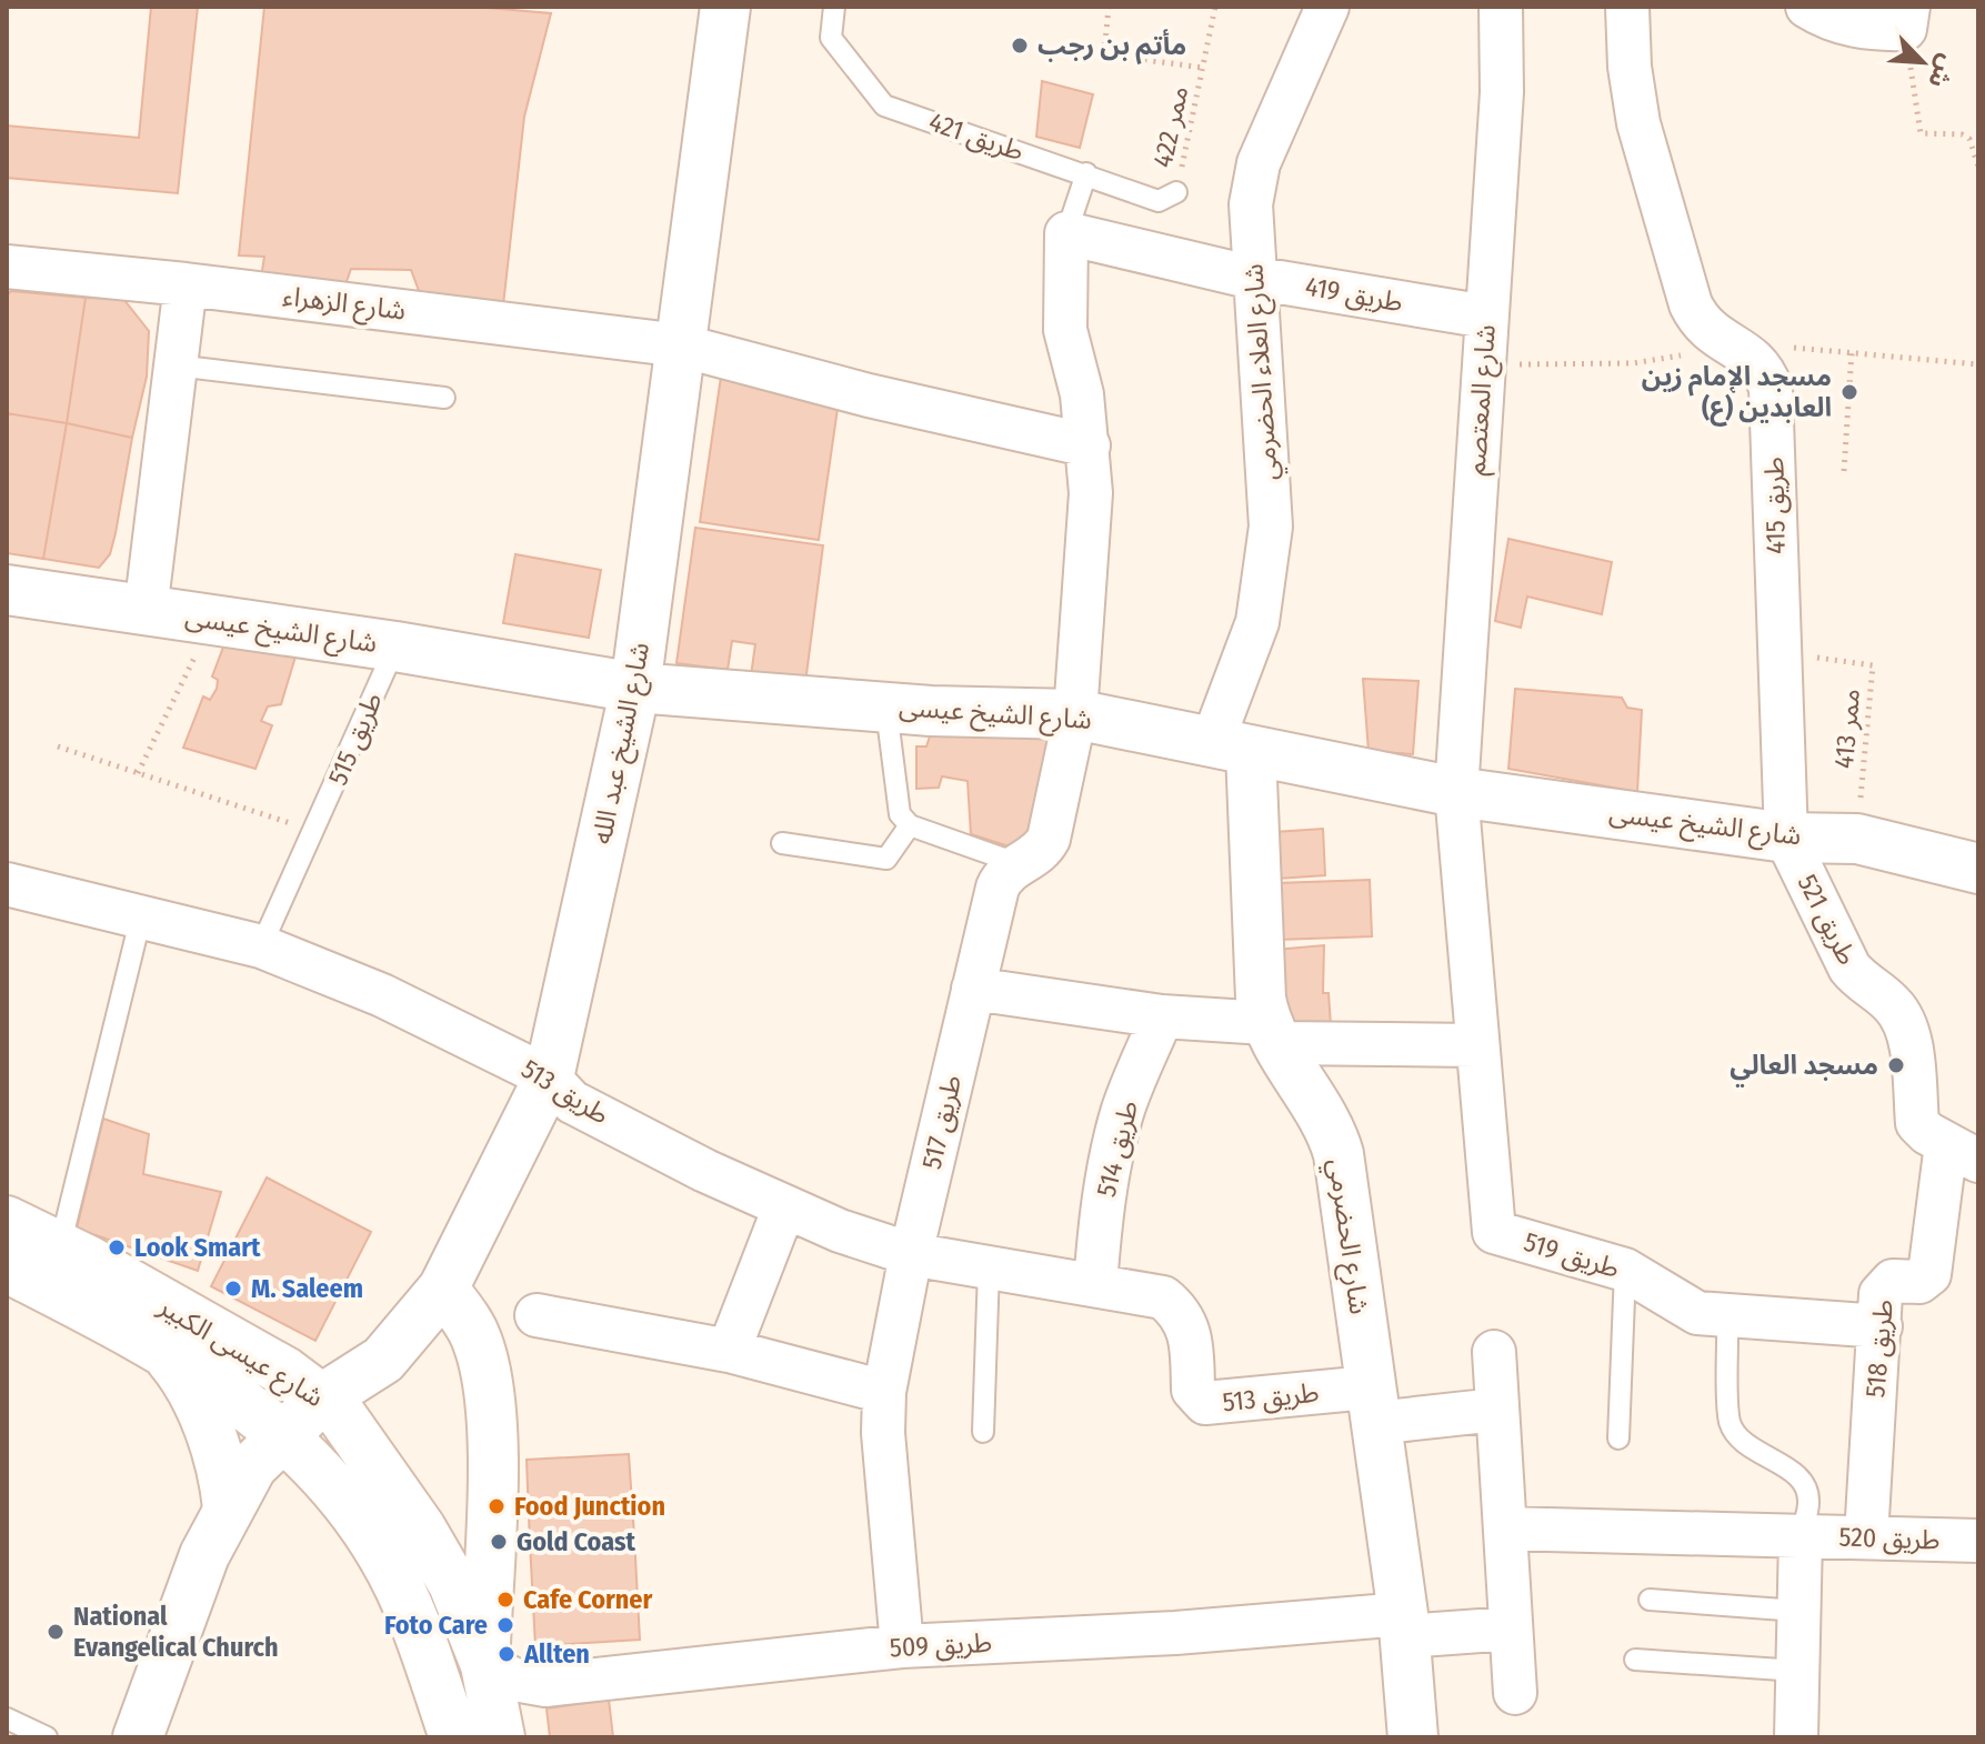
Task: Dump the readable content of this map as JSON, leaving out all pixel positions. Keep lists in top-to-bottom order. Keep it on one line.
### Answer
{"streets":{"street":["طريق 419","شارع الزهراء","شارع العلاء الحضرمي","شارع المعتصم","طريق 415","شارع الشيخ عيسى","شارع الشيخ عبد الله","طريق 521","طريق 513","طريق 517","طريق 514","شارع الحضرمي","طريق 519","طريق 518","شارع عيسى الكبير","طريق 520","طريق 509"],"lane":["طريق 421","طريق 515"],"path":["ممر 422","ممر 413"]},"crossings":[["ممر 422","طريق 421"],["طريق 419","شارع العلاء الحضرمي"],["طريق 419","شارع المعتصم"],["شارع الزهراء","شارع الشيخ عبد الله"],["شارع العلاء الحضرمي","شارع الشيخ عيسى"],["شارع العلاء الحضرمي","شارع الحضرمي"],["شارع المعتصم","شارع الشيخ عيسى"],["شارع المعتصم","طريق 519"],["طريق 415","شارع الشيخ عيسى"],["طريق 415","ممر 413"],["طريق 415","طريق 521"],["شارع الشيخ عيسى","ممر 413"],["شارع الشيخ عيسى","طريق 515"],["شارع الشيخ عيسى","شارع الشيخ عبد الله"],["شارع الشيخ عيسى","طريق 521"],["شارع الشيخ عيسى","طريق 517"],["شارع الشيخ عيسى","شارع الحضرمي"],["شارع الشيخ عيسى","طريق 519"],["طريق 515","طريق 513"],["شارع الشيخ عبد الله","طريق 513"],["شارع الشيخ عبد الله","شارع عيسى الكبير"],["طريق 521","طريق 518"],["طريق 513","طريق 517"],["طريق 513","طريق 514"],["طريق 513","شارع الحضرمي"],["طريق 517","طريق 509"],["شارع الحضرمي","طريق 509"],["طريق 519","طريق 518"],["طريق 518","طريق 520"],["شارع عيسى الكبير","طريق 509"]],"places":["مأتم بن رجب","مسجد الإمام زين العابدين (ع)","مسجد العالي","Look Smart","M. Saleem","Food Junction","Gold Coast","Cafe Corner","Foto Care","National Evangelical Church","Allten"],"north":"bottom right"}
